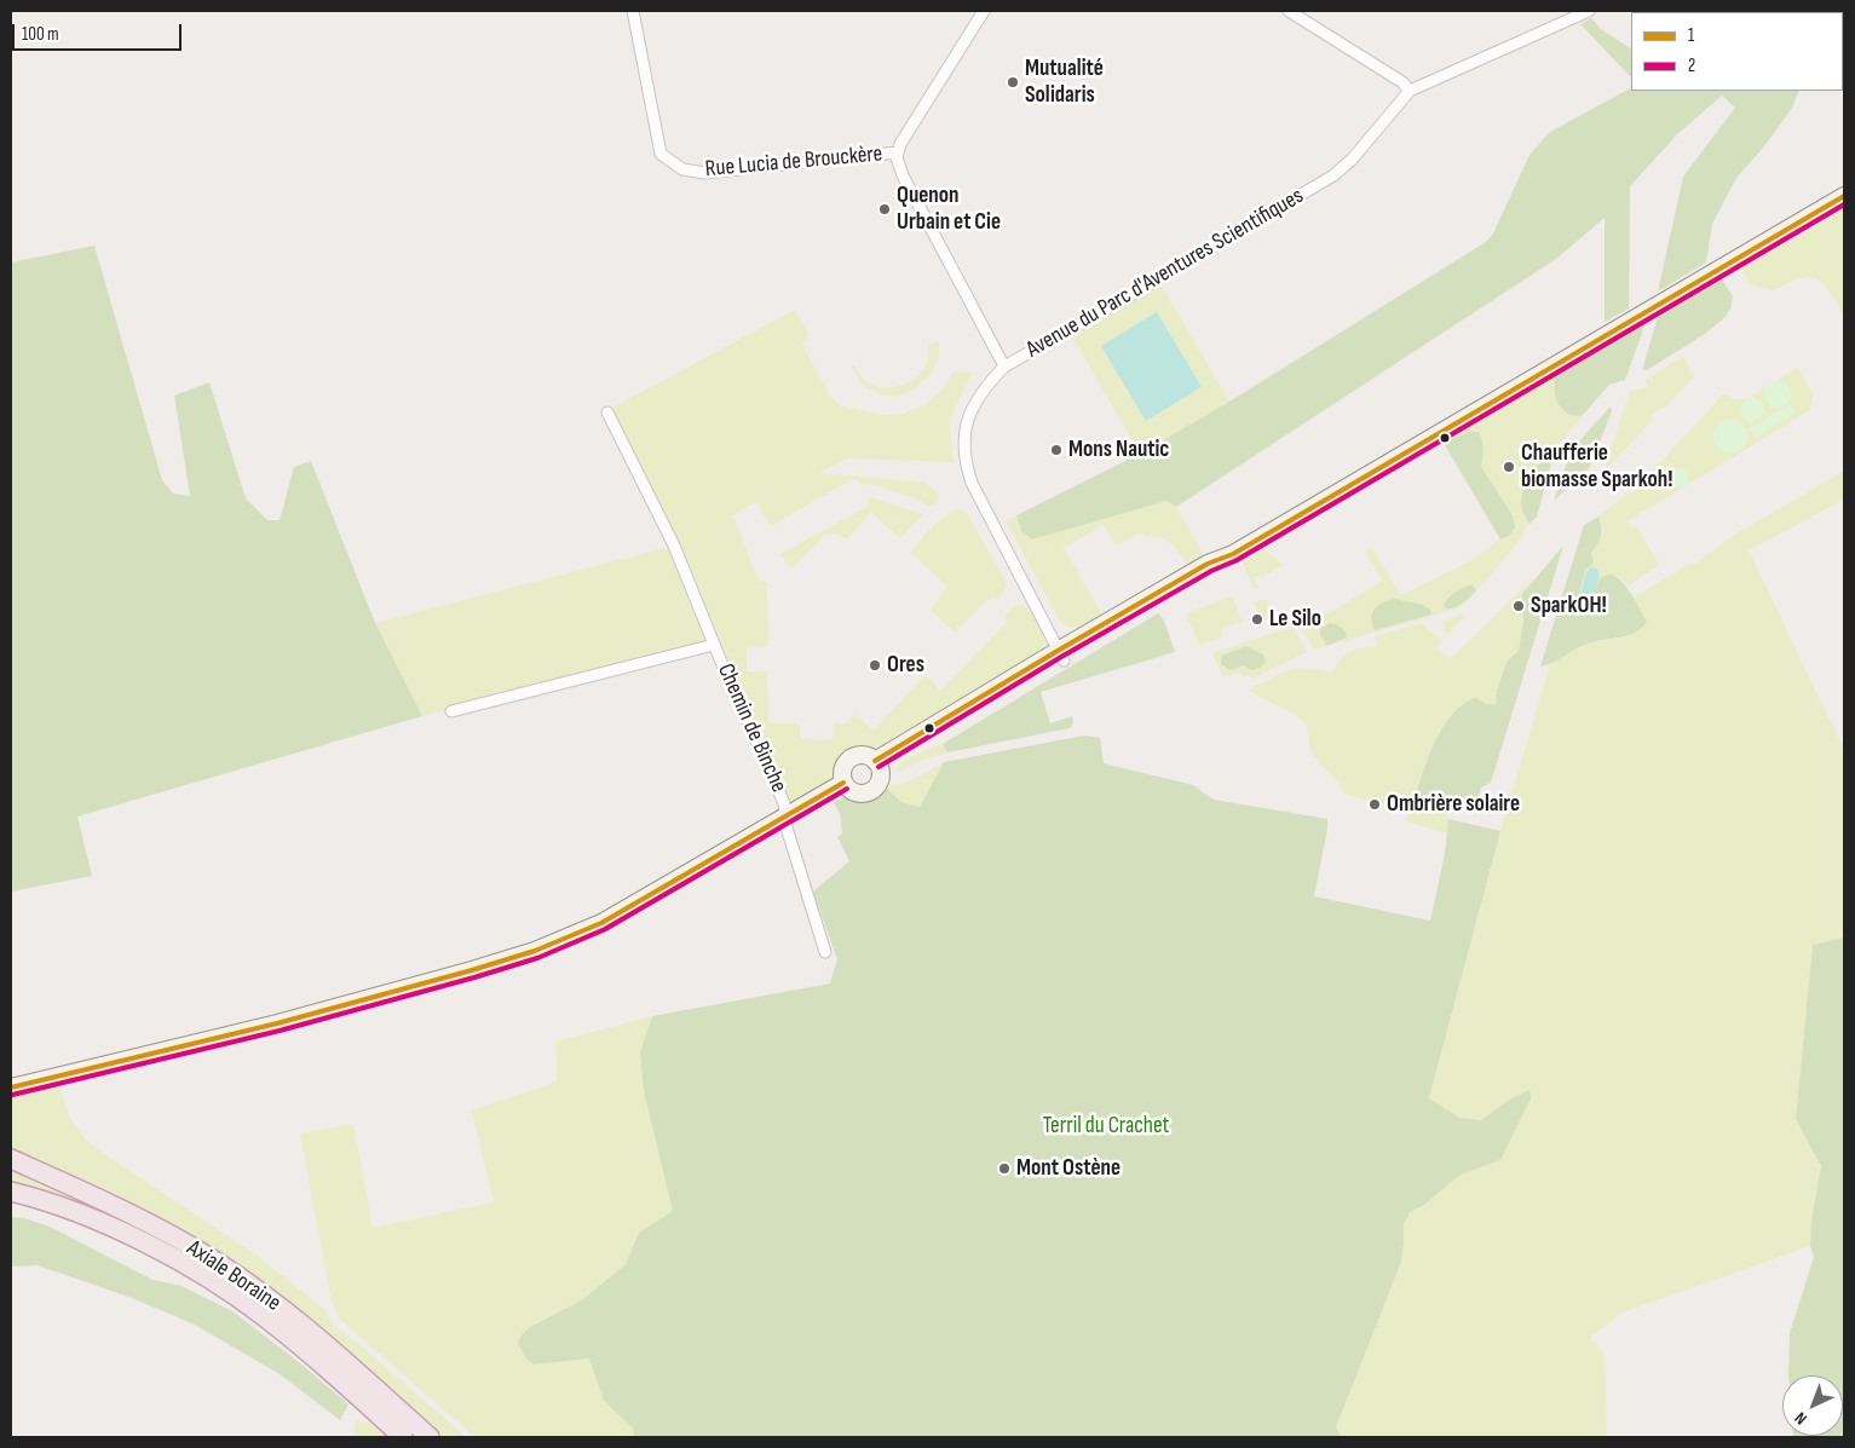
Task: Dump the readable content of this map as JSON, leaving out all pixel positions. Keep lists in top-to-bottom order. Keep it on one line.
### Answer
{"streets":{"highway":["Axiale Boraine"],"street":["Rue Lucia de Brouckère","Avenue du Parc d'Aventures Scientifiques","Chemin de Binche"]},"parks":["Terril du Crachet"],"places":["Mutualité Solidaris","Quenon Urbain et Cie","Mons Nautic","Chaufferie biomasse Sparkoh!","SparkOH!","Le Silo","Ores","Ombrière solaire","Mont Ostène"],"lines":["transit line 1","transit line 2"],"legend":["1","2"],"scale_bar":"100 m","north":"bottom left"}
